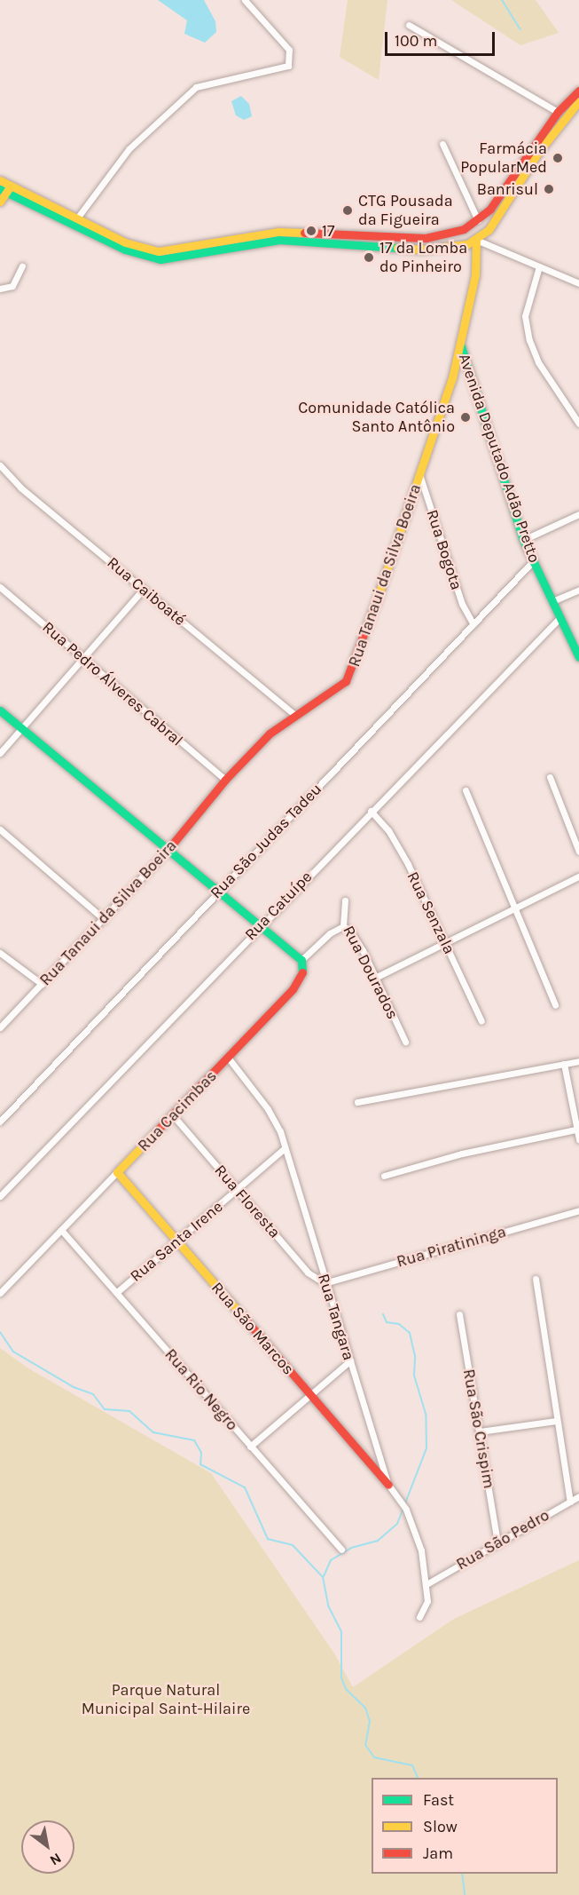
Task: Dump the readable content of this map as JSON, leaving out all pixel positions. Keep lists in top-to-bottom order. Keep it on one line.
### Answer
{"streets":{"street":["Avenida Deputado Adão Pretto","Rua Bogota","Rua Tanaui da Silva Boeira","Rua Caiboaté","Rua Pedro Álveres Cabral","Rua São Judas Tadeu","Rua Catuípe","Rua Senzala","Rua Dourados","Rua Cacimbas","Rua Floresta","Rua Santa Irene","Rua Piratininga","Rua Tangara","Rua São Marcos","Rua Rio Negro","Rua São Crispim","Rua São Pedro"]},"crossings":[["Avenida Deputado Adão Pretto","Rua Tanaui da Silva Boeira"],["Avenida Deputado Adão Pretto","Rua São Judas Tadeu"],["Avenida Deputado Adão Pretto","Rua Catuípe"],["Rua Bogota","Rua Tanaui da Silva Boeira"],["Rua Bogota","Rua São Judas Tadeu"],["Rua Tanaui da Silva Boeira","Rua Caiboaté"],["Rua Tanaui da Silva Boeira","Rua Pedro Álveres Cabral"],["Rua Catuípe","Rua Senzala"],["Rua Cacimbas","Rua Floresta"],["Rua Cacimbas","Rua Tangara"],["Rua Cacimbas","Rua São Marcos"],["Rua Cacimbas","Rua Rio Negro"],["Rua Floresta","Rua Santa Irene"],["Rua Floresta","Rua Piratininga"],["Rua Floresta","Rua Tangara"],["Rua Santa Irene","Rua Tangara"],["Rua Santa Irene","Rua São Marcos"],["Rua Santa Irene","Rua Rio Negro"],["Rua Piratininga","Rua Tangara"],["Rua Tangara","Rua São Marcos"],["Rua Tangara","Rua São Pedro"],["Rua São Crispim","Rua São Pedro"]],"parks":["Parque Natural Municipal Saint-Hilaire"],"places":["Farmácia PopularMed","Banrisul","CTG Pousada da Figueira","17","17 da Lomba do Pinheiro","Comunidade Católica Santo Antônio"],"legend":["Fast","Slow","Jam"],"scale_bar":"100 m","north":"bottom right"}
